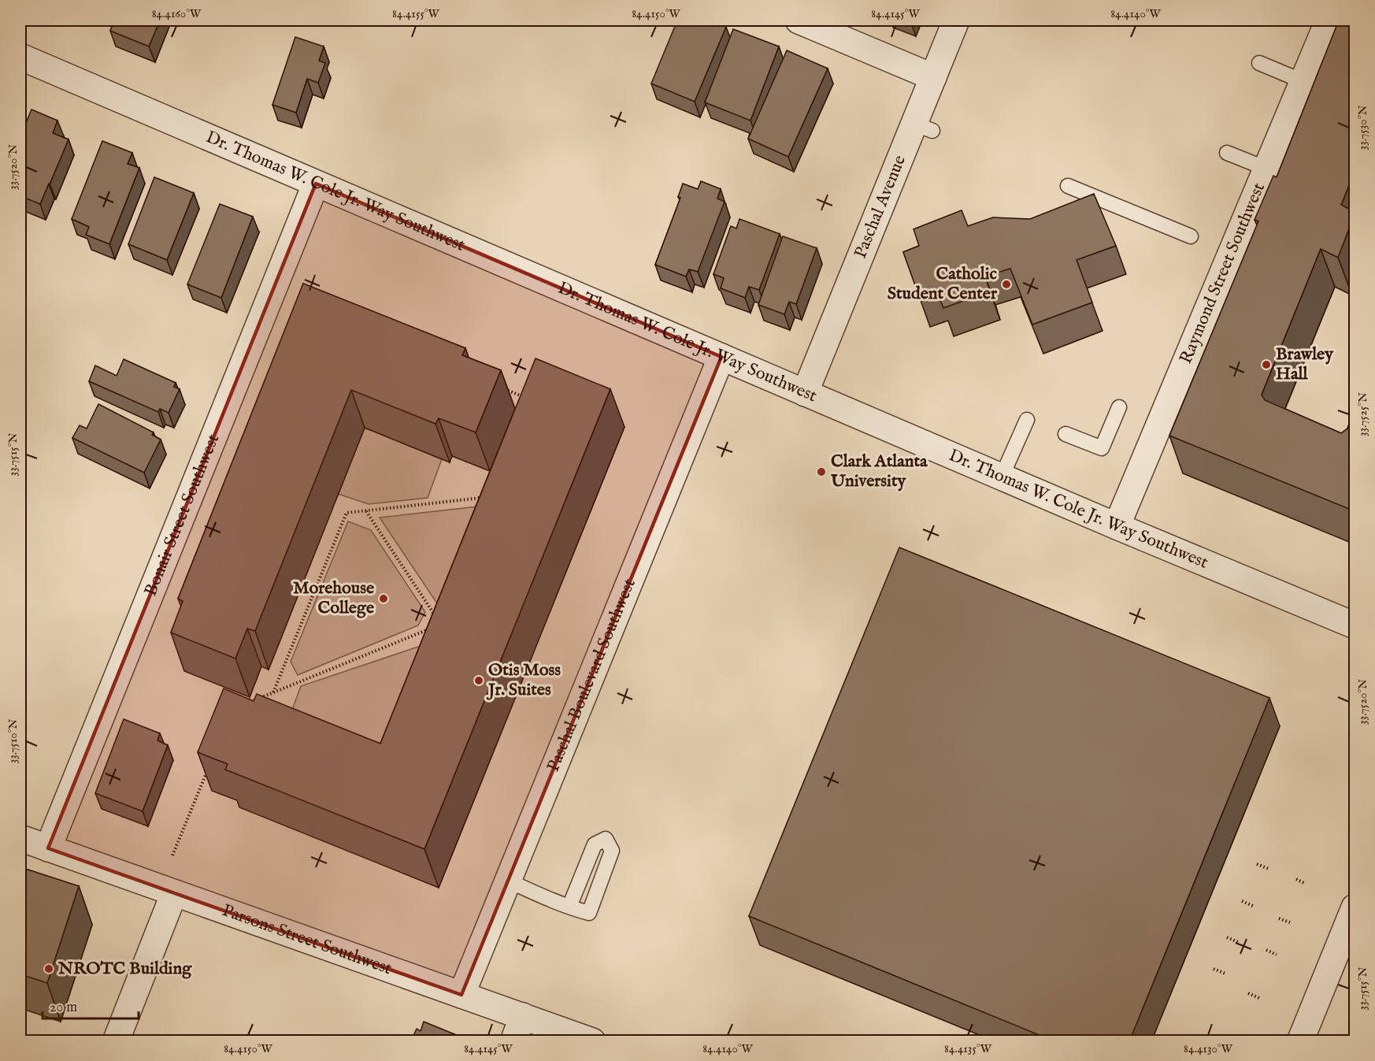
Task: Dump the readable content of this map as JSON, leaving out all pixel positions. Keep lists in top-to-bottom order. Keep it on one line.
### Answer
{"streets":{"street":["Dr. Thomas W. Cole Jr. Way Southwest","Paschal Avenue","Raymond Street Southwest","Bonair Street Southwest","Paschal Boulevard Southwest","Parsons Street Southwest"]},"crossings":[["Dr. Thomas W. Cole Jr. Way Southwest","Paschal Avenue"],["Dr. Thomas W. Cole Jr. Way Southwest","Raymond Street Southwest"],["Dr. Thomas W. Cole Jr. Way Southwest","Bonair Street Southwest"],["Dr. Thomas W. Cole Jr. Way Southwest","Paschal Boulevard Southwest"],["Bonair Street Southwest","Parsons Street Southwest"],["Paschal Boulevard Southwest","Parsons Street Southwest"]],"places":["Catholic Student Center","Brawley Hall","Clark Atlanta University","Morehouse College","Otis Moss Jr. Suites","NROTC Building"],"scale_bar":"20 m","coordinates":["84.4160°W","84.4155°W","84.4150°W","84.4145°W","84.4140°W","33.7530°N","33.7520°N","33.7525°N","33.7515°N","33.7510°N","84.4135°W","84.4130°W"]}
